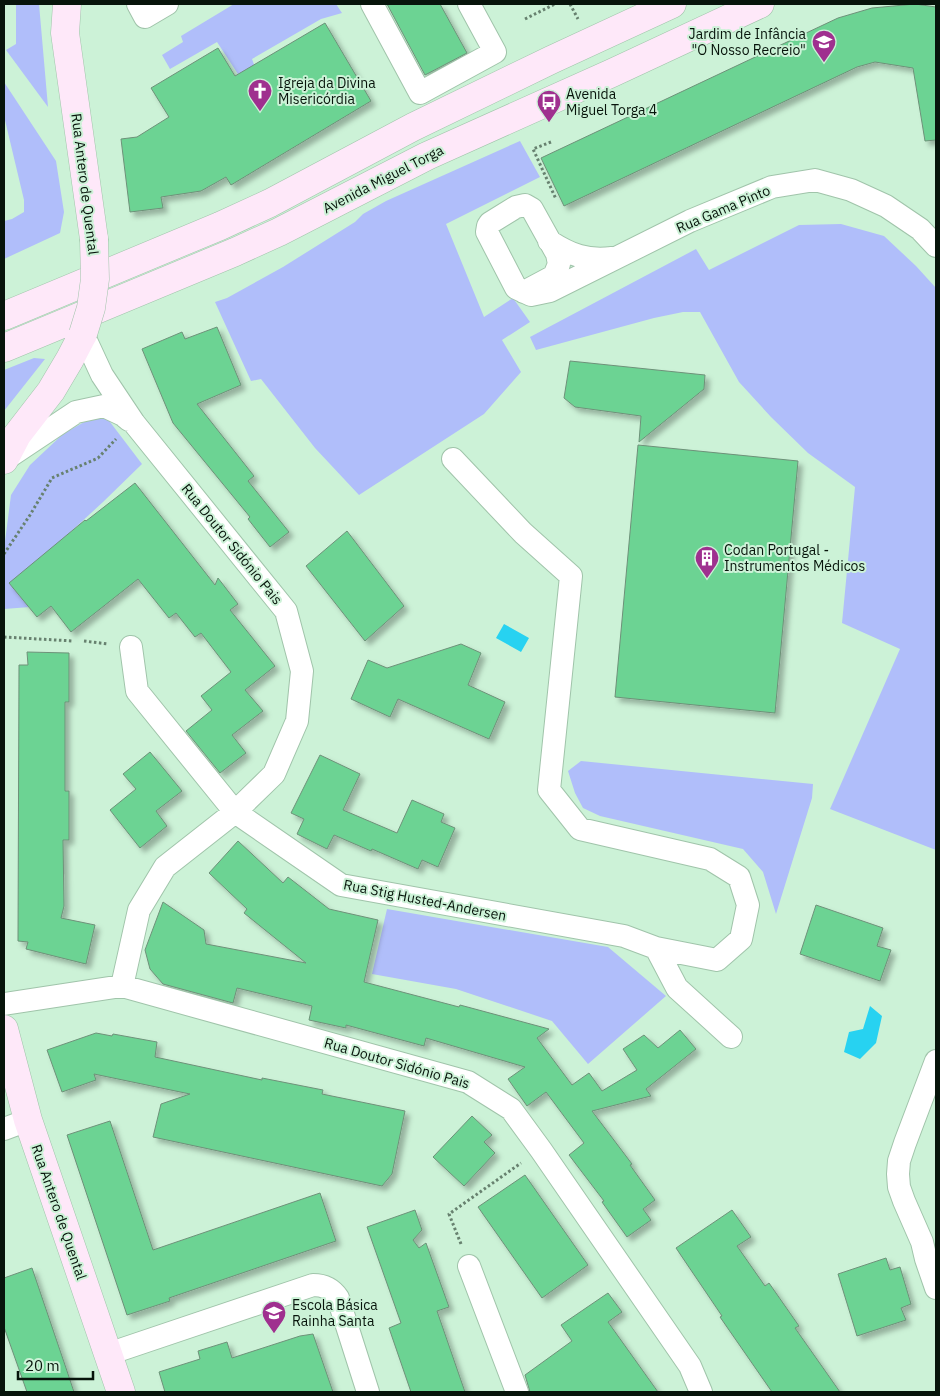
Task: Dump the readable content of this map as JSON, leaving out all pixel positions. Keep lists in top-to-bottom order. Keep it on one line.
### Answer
{"streets":{"main road":["Avenida Miguel Torga","Rua Antero de Quental"],"street":["Rua Gama Pinto","Rua Doutor Sidónio Pais","Rua Stig Husted-Andersen"]},"crossings":[["Rua Antero de Quental","Rua Doutor Sidónio Pais"],["Rua Doutor Sidónio Pais","Rua Stig Husted-Andersen"]],"places":{"school or university":["Jardim de Infância \"O Nosso Recreio\"","Escola Básica Rainha Santa"],"church":["Igreja da Divina Misericórdia"],"bus stop":["Avenida Miguel Torga 4"],"building":["Codan Portugal - Instrumentos Médicos"]},"scale_bar":"20 m"}
